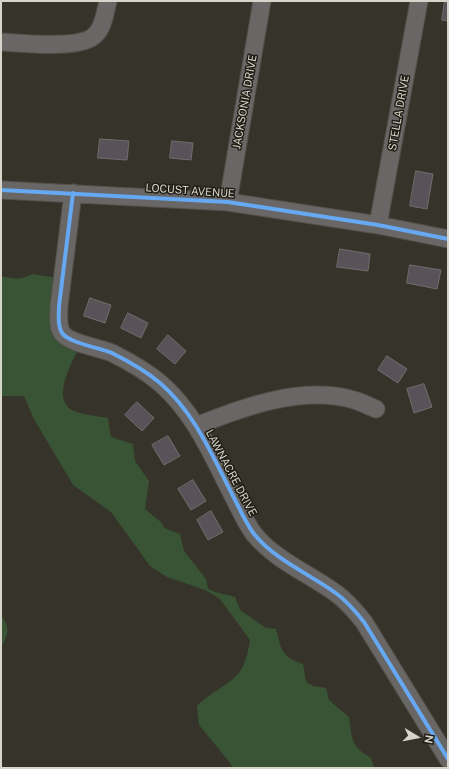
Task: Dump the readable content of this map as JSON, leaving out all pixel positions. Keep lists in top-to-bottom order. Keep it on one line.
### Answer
{"streets":{"street":["JACKSONIA DRIVE","STELLA DRIVE","LOCUST AVENUE","LAWNACRE DRIVE"]},"crossings":[["JACKSONIA DRIVE","LOCUST AVENUE"],["STELLA DRIVE","LOCUST AVENUE"],["LOCUST AVENUE","LAWNACRE DRIVE"]],"north":"right"}
